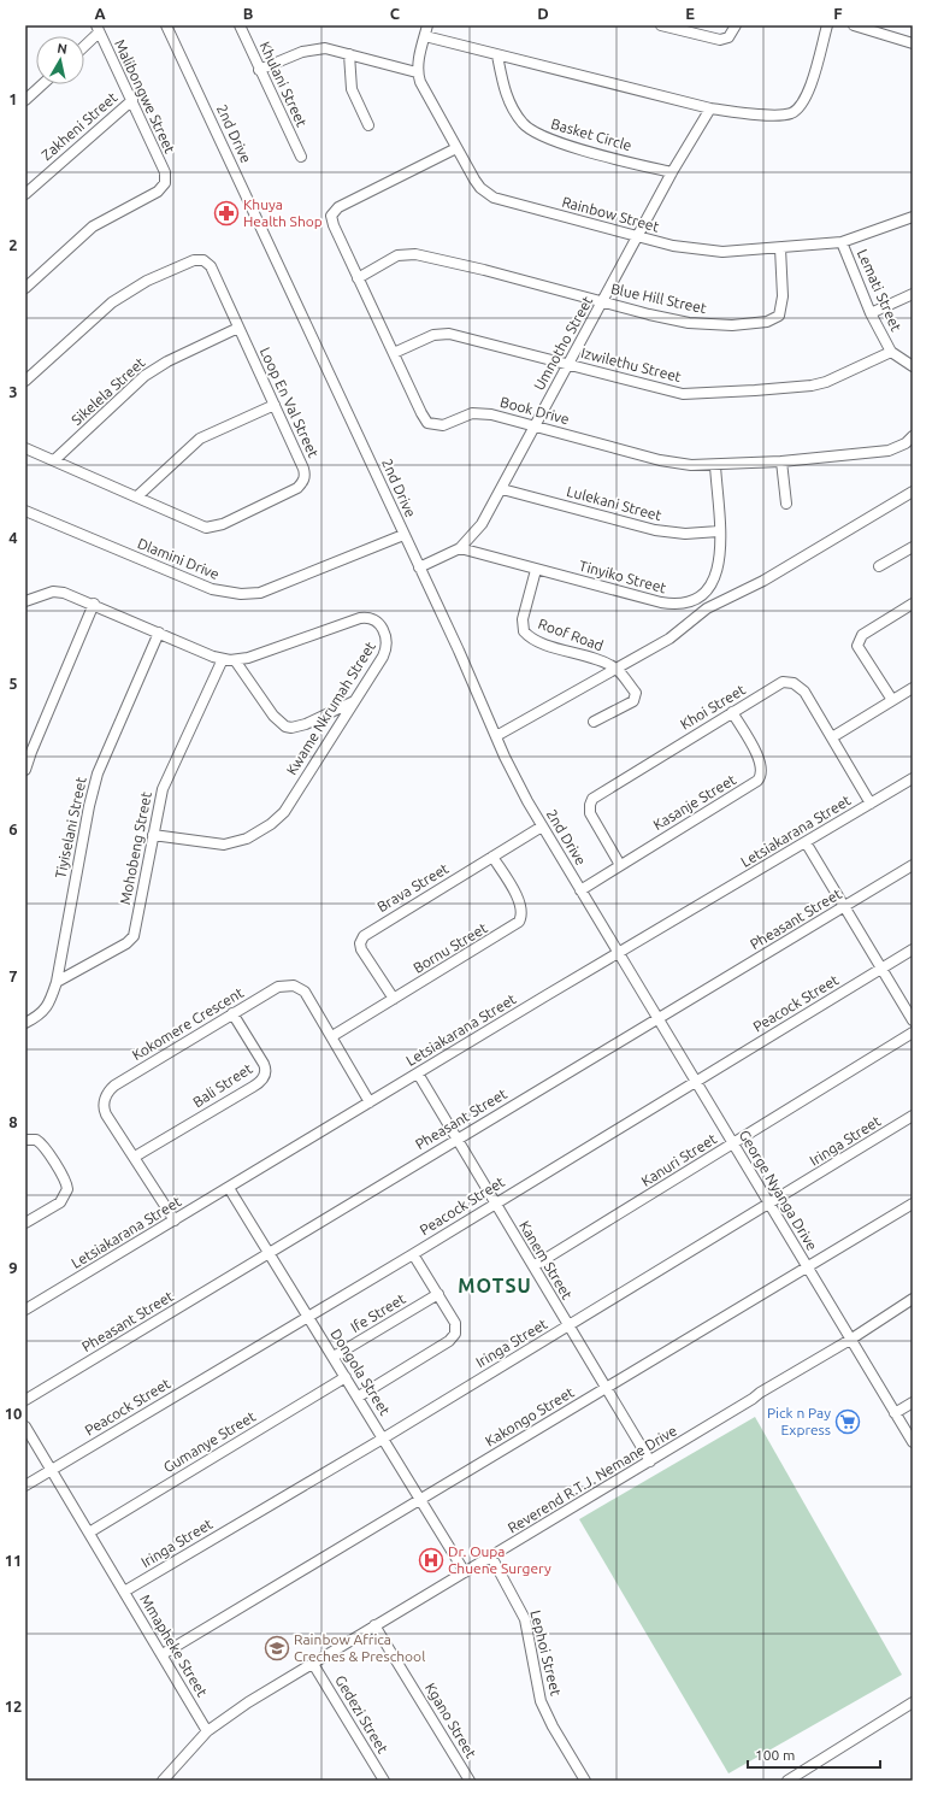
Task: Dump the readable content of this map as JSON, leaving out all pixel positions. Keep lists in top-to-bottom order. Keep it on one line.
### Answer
{"streets":{"street":["Khulani Street","Malibongwe Street","Zakheni Street","2nd Drive","Basket Circle","Rainbow Street","Lemati Street","Blue Hill Street","Umnotho Street","Izwilethu Street","Sikelela Street","Loop En Val Street","Book Drive","Lulekani Street","Dlamini Drive","Tinyiko Street","Roof Road","Khoi Street","Kwame Nkrumah Street","Kasanje Street","Tiyiselani Street","Letsiakarana Street","Mohobeng Street","Brava Street","Pheasant Street","Bornu Street","Peacock Street","Kokomere Crescent","Bali Street","Iringa Street","Kanuri Street","George Nyanga Drive","Kanem Street","Ife Street","Dongola Street","Kakongo Street","Gumanye Street","Reverend R.T.J. Nemane Drive","Mmapheke Street","Lephoi Street","Gedezi Street","Kgano Street"]},"crossings":[["Malibongwe Street","Zakheni Street"],["2nd Drive","Umnotho Street"],["2nd Drive","Dlamini Drive"],["2nd Drive","Kasanje Street"],["2nd Drive","Letsiakarana Street"],["2nd Drive","Brava Street"],["2nd Drive","George Nyanga Drive"],["Basket Circle","Umnotho Street"],["Rainbow Street","Lemati Street"],["Rainbow Street","Blue Hill Street"],["Rainbow Street","Umnotho Street"],["Rainbow Street","Book Drive"],["Lemati Street","Izwilethu Street"],["Blue Hill Street","Umnotho Street"],["Blue Hill Street","Book Drive"],["Umnotho Street","Izwilethu Street"],["Umnotho Street","Book Drive"],["Umnotho Street","Lulekani Street"],["Umnotho Street","Tinyiko Street"],["Izwilethu Street","Book Drive"],["Sikelela Street","Loop En Val Street"],["Tinyiko Street","Roof Road"],["Khoi Street","Kasanje Street"],["Khoi Street","Letsiakarana Street"],["Kwame Nkrumah Street","Tiyiselani Street"],["Kwame Nkrumah Street","Mohobeng Street"],["Tiyiselani Street","Mohobeng Street"],["Letsiakarana Street","Kokomere Crescent"],["Letsiakarana Street","George Nyanga Drive"],["Letsiakarana Street","Kanem Street"],["Letsiakarana Street","Dongola Street"],["Brava Street","Bornu Street"],["Pheasant Street","George Nyanga Drive"],["Pheasant Street","Kanem Street"],["Pheasant Street","Dongola Street"],["Bornu Street","Kokomere Crescent"],["Peacock Street","George Nyanga Drive"],["Peacock Street","Kanem Street"],["Peacock Street","Dongola Street"],["Peacock Street","Mmapheke Street"],["Kokomere Crescent","Bali Street"],["Iringa Street","George Nyanga Drive"],["Iringa Street","Kanem Street"],["Iringa Street","Dongola Street"],["Iringa Street","Mmapheke Street"],["Kanuri Street","George Nyanga Drive"],["Kanuri Street","Kanem Street"],["George Nyanga Drive","Kakongo Street"],["George Nyanga Drive","Reverend R.T.J. Nemane Drive"],["Kanem Street","Kakongo Street"],["Kanem Street","Reverend R.T.J. Nemane Drive"],["Ife Street","Dongola Street"],["Dongola Street","Kakongo Street"],["Dongola Street","Gumanye Street"],["Dongola Street","Reverend R.T.J. Nemane Drive"],["Kakongo Street","Mmapheke Street"],["Gumanye Street","Mmapheke Street"],["Reverend R.T.J. Nemane Drive","Mmapheke Street"],["Reverend R.T.J. Nemane Drive","Lephoi Street"],["Reverend R.T.J. Nemane Drive","Gedezi Street"],["Reverend R.T.J. Nemane Drive","Kgano Street"]],"districts":["MOTSU"],"places":{"pharmacy":["Khuya Health Shop"],"supermarket":["Pick n Pay Express"],"hospital":["Dr. Oupa Chuene Surgery"],"school or university":["Rainbow Africa Creches & Preschool"]},"scale_bar":"100 m","north":"top","grid":{"columns":["A","B","C","D","E","F"],"rows":["1","2","3","4","5","6","7","8","9","10","11","12"]}}
